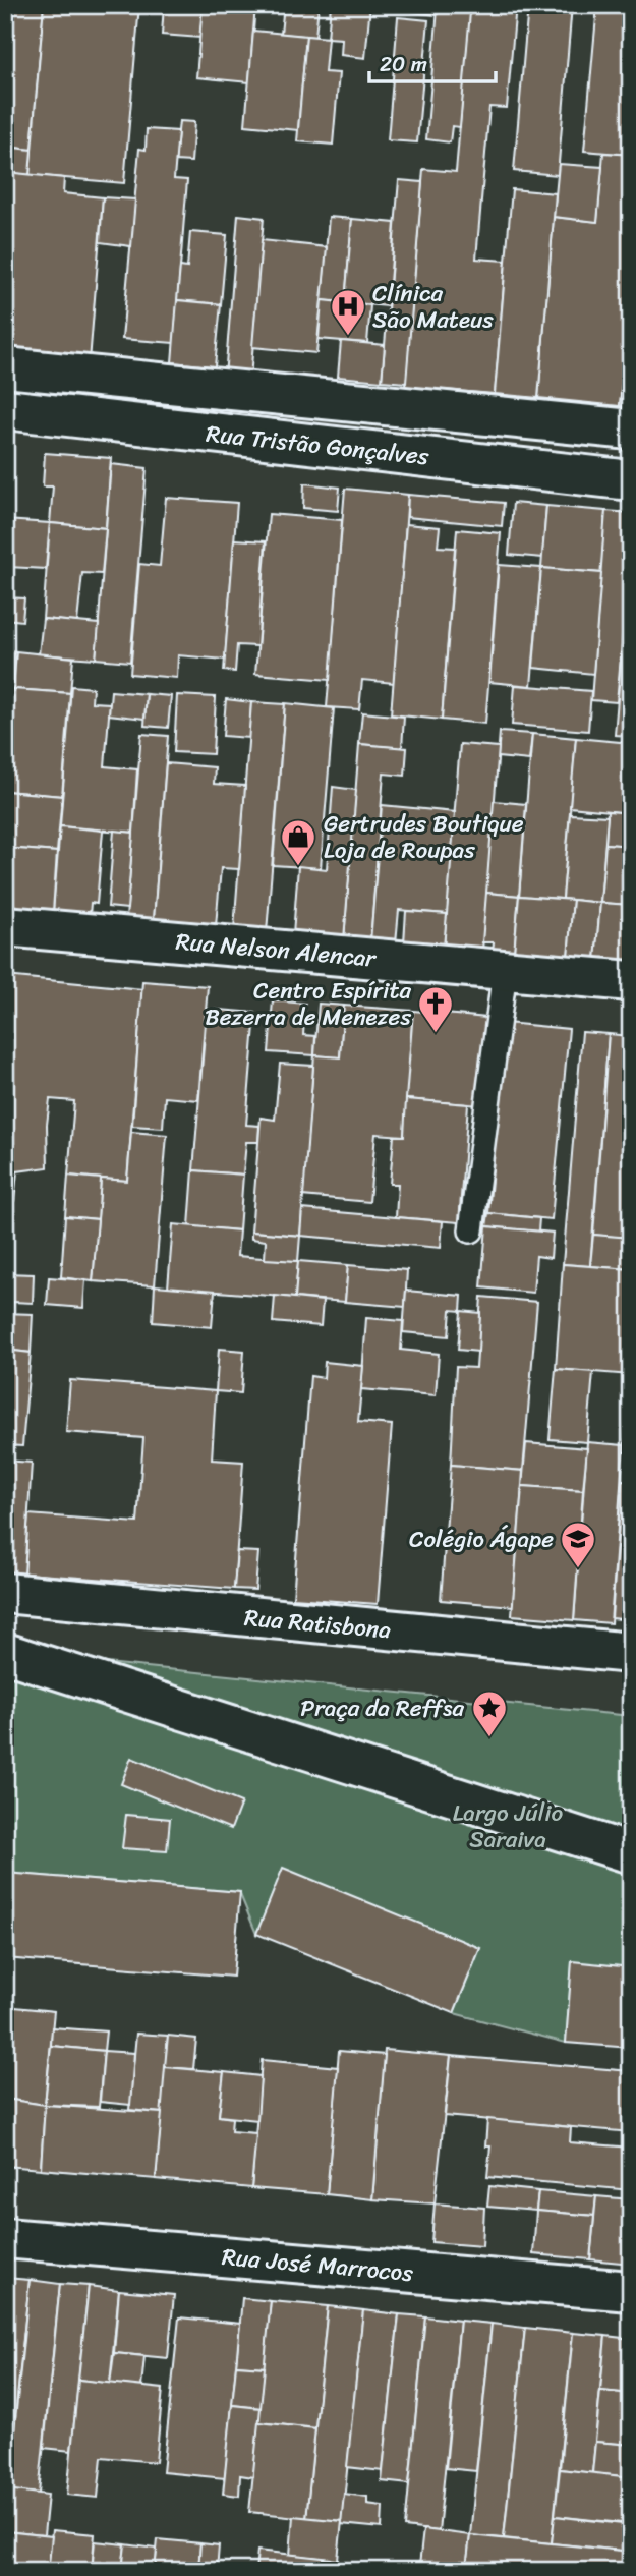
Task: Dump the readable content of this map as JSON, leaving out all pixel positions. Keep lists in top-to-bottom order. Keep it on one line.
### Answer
{"streets":{"street":["Rua Tristão Gonçalves","Rua Nelson Alencar","Rua Ratisbona","Rua José Marrocos"]},"parks":["Largo Júlio Saraiva"],"places":{"hospital":["Clínica São Mateus"],"shop":["Gertrudes Boutique Loja de Roupas"],"church":["Centro Espírita Bezerra de Menezes"],"school or university":["Colégio Ágape"],"place":["Praça da Reffsa"]},"scale_bar":"20 m"}
